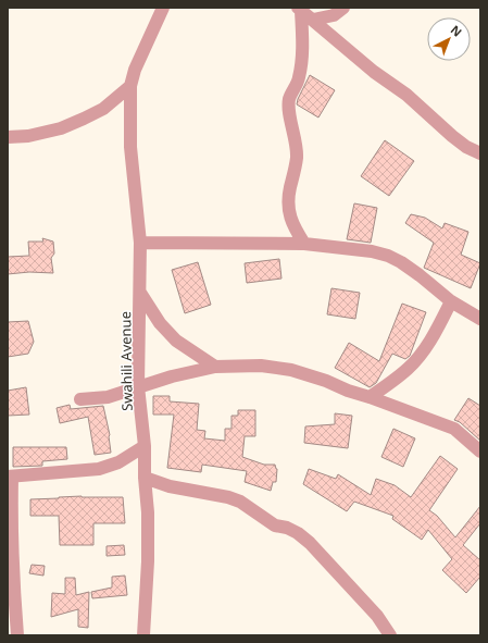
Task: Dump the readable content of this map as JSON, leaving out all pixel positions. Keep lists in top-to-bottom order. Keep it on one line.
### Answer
{"streets":{"street":["Swahili Avenue"]},"north":"top right"}
